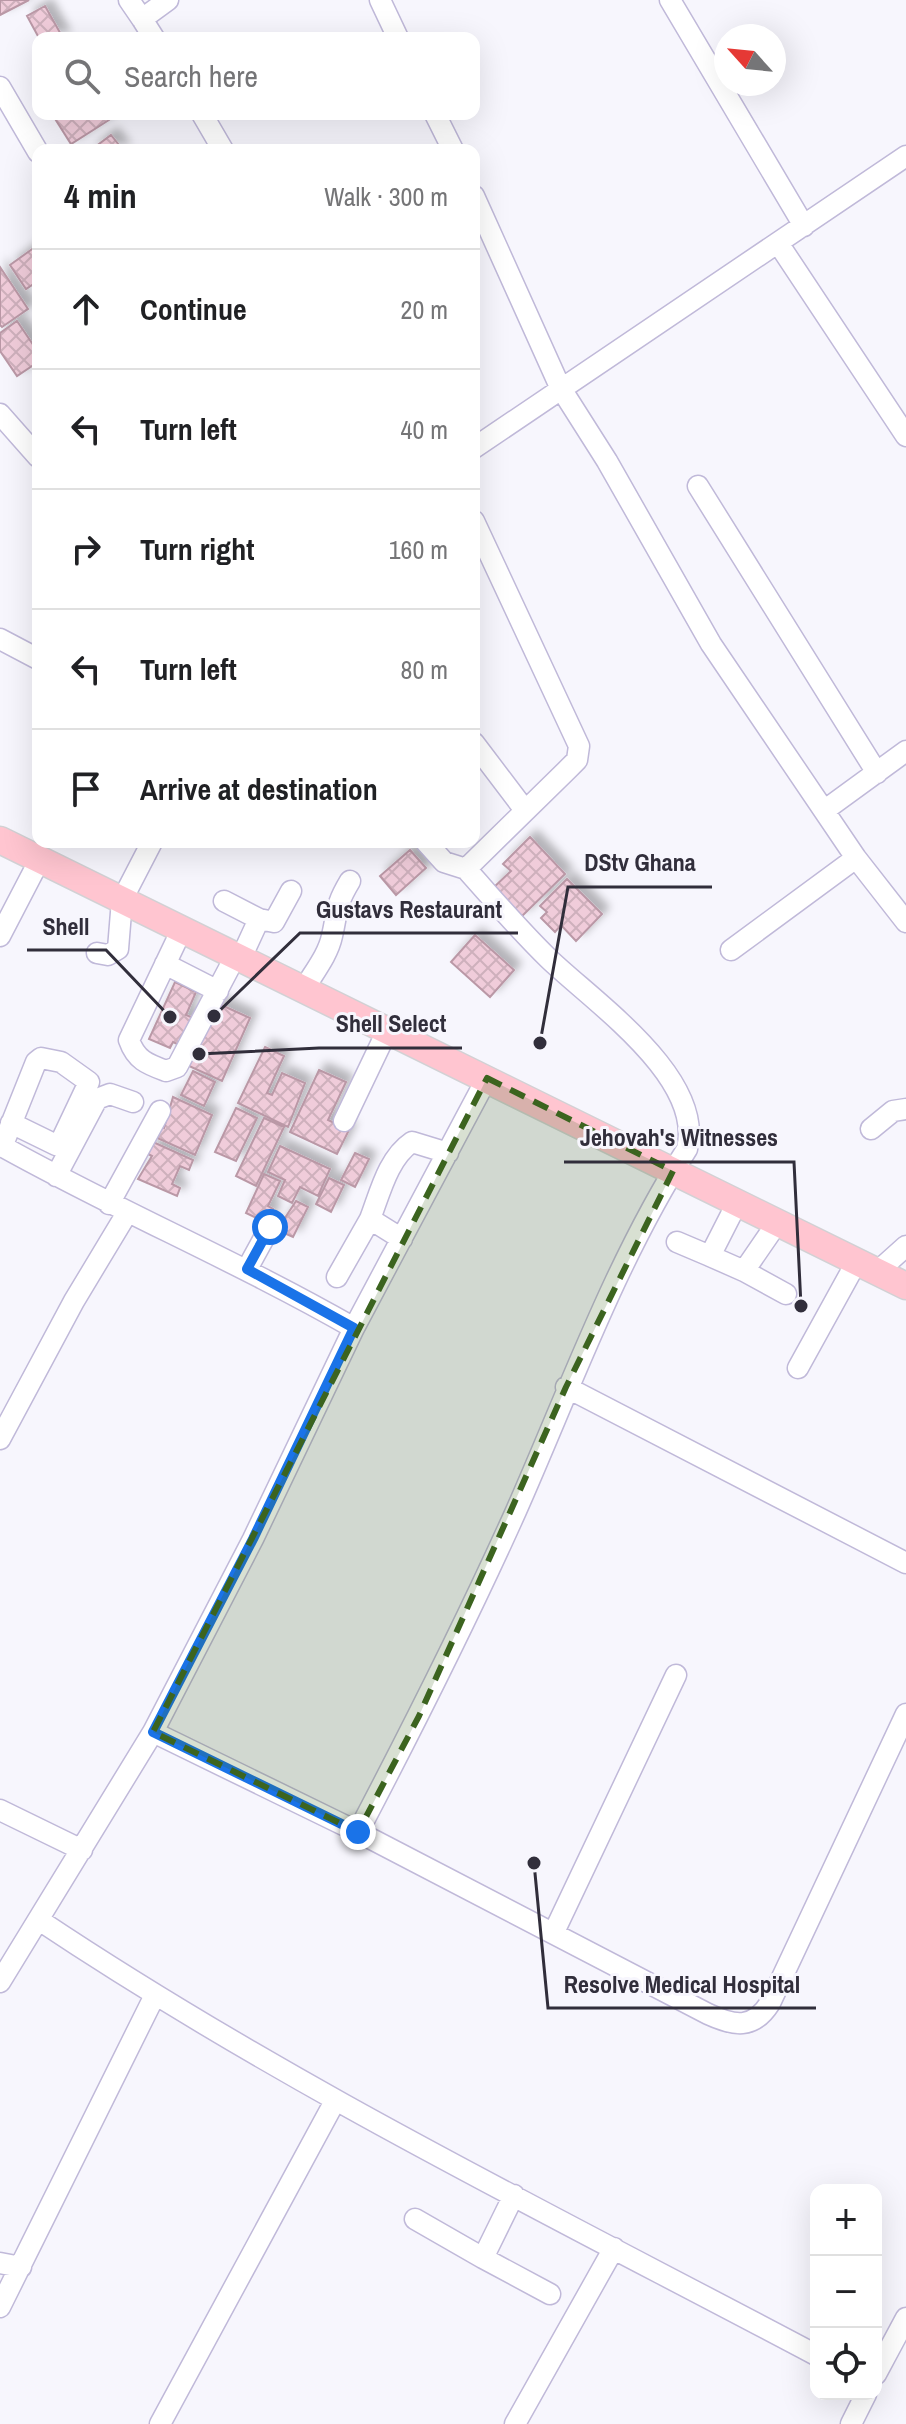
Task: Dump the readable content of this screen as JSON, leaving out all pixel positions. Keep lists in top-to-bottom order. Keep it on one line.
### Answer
{"places":["Gustavs Restaurant","Shell","DStv Ghana","Shell Select","Jehovah's Witnesses","Resolve Medical Hospital"],"north":"top left","page":{"search":"Search here","heading":["4 min","Walk · 300 m"],"list":[["Continue","20 m"],["Turn left","40 m"],["Turn right","160 m"],["Turn left","80 m"],"Arrive at destination"],"map_buttons":["+","−"]}}
